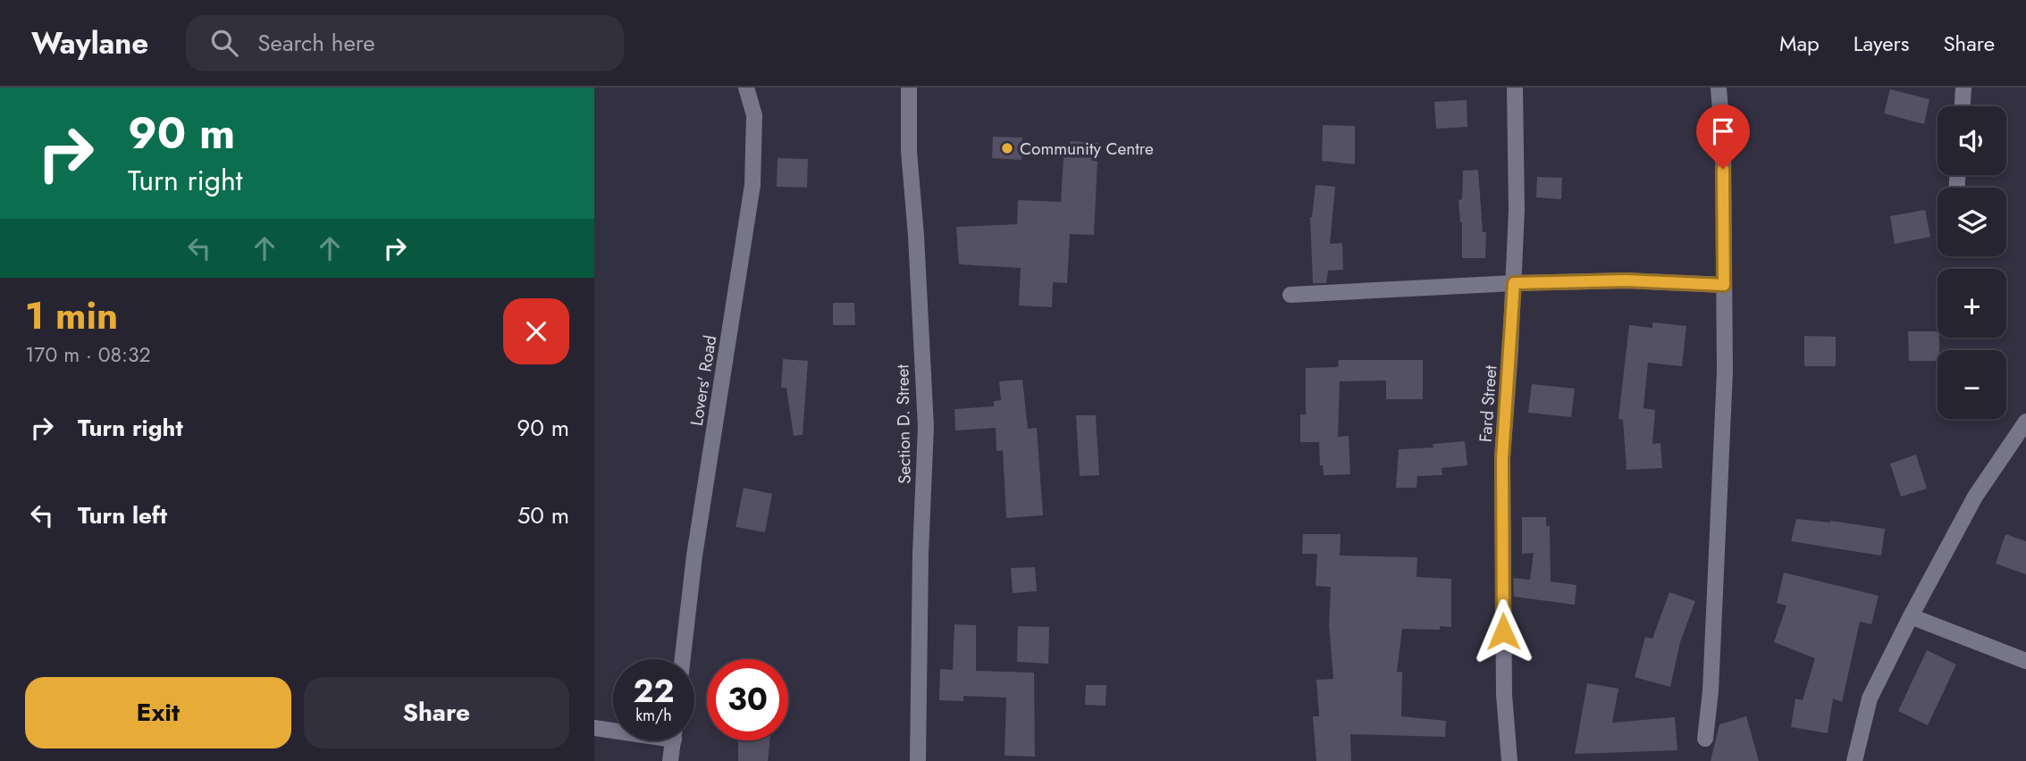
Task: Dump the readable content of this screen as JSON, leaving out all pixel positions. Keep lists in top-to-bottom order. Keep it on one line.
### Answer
{"streets":{"street":["Lovers' Road","Fard Street","Section D. Street"]},"places":["Community Centre"],"page":{"header":"Waylane","search":"Search here","nav":["Map","Layers","Share"],"turn":["90 m","Turn right"],"map_buttons":["+","−"],"heading":["1 min","170 m · 08:32"],"list":[{"name":"Turn right","value":"90 m"},{"name":"Turn left","value":"50 m"}],"speed":"22 km/h","limit":"30","buttons":["Exit","Share"]}}
